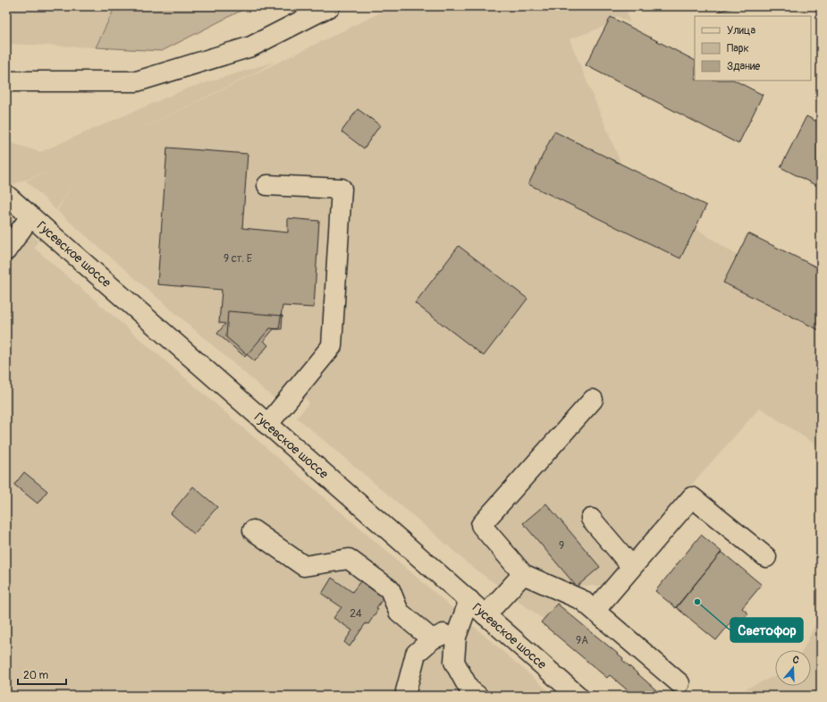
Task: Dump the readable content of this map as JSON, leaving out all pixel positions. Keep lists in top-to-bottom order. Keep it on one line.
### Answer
{"streets":{"main road":["Гусевское шоссе"]},"places":["Светофор"],"house_numbers":["9 ст. Е","9","24","9А"],"legend":["Улица","Парк","Здание"],"scale_bar":"20 m","north":"top"}
